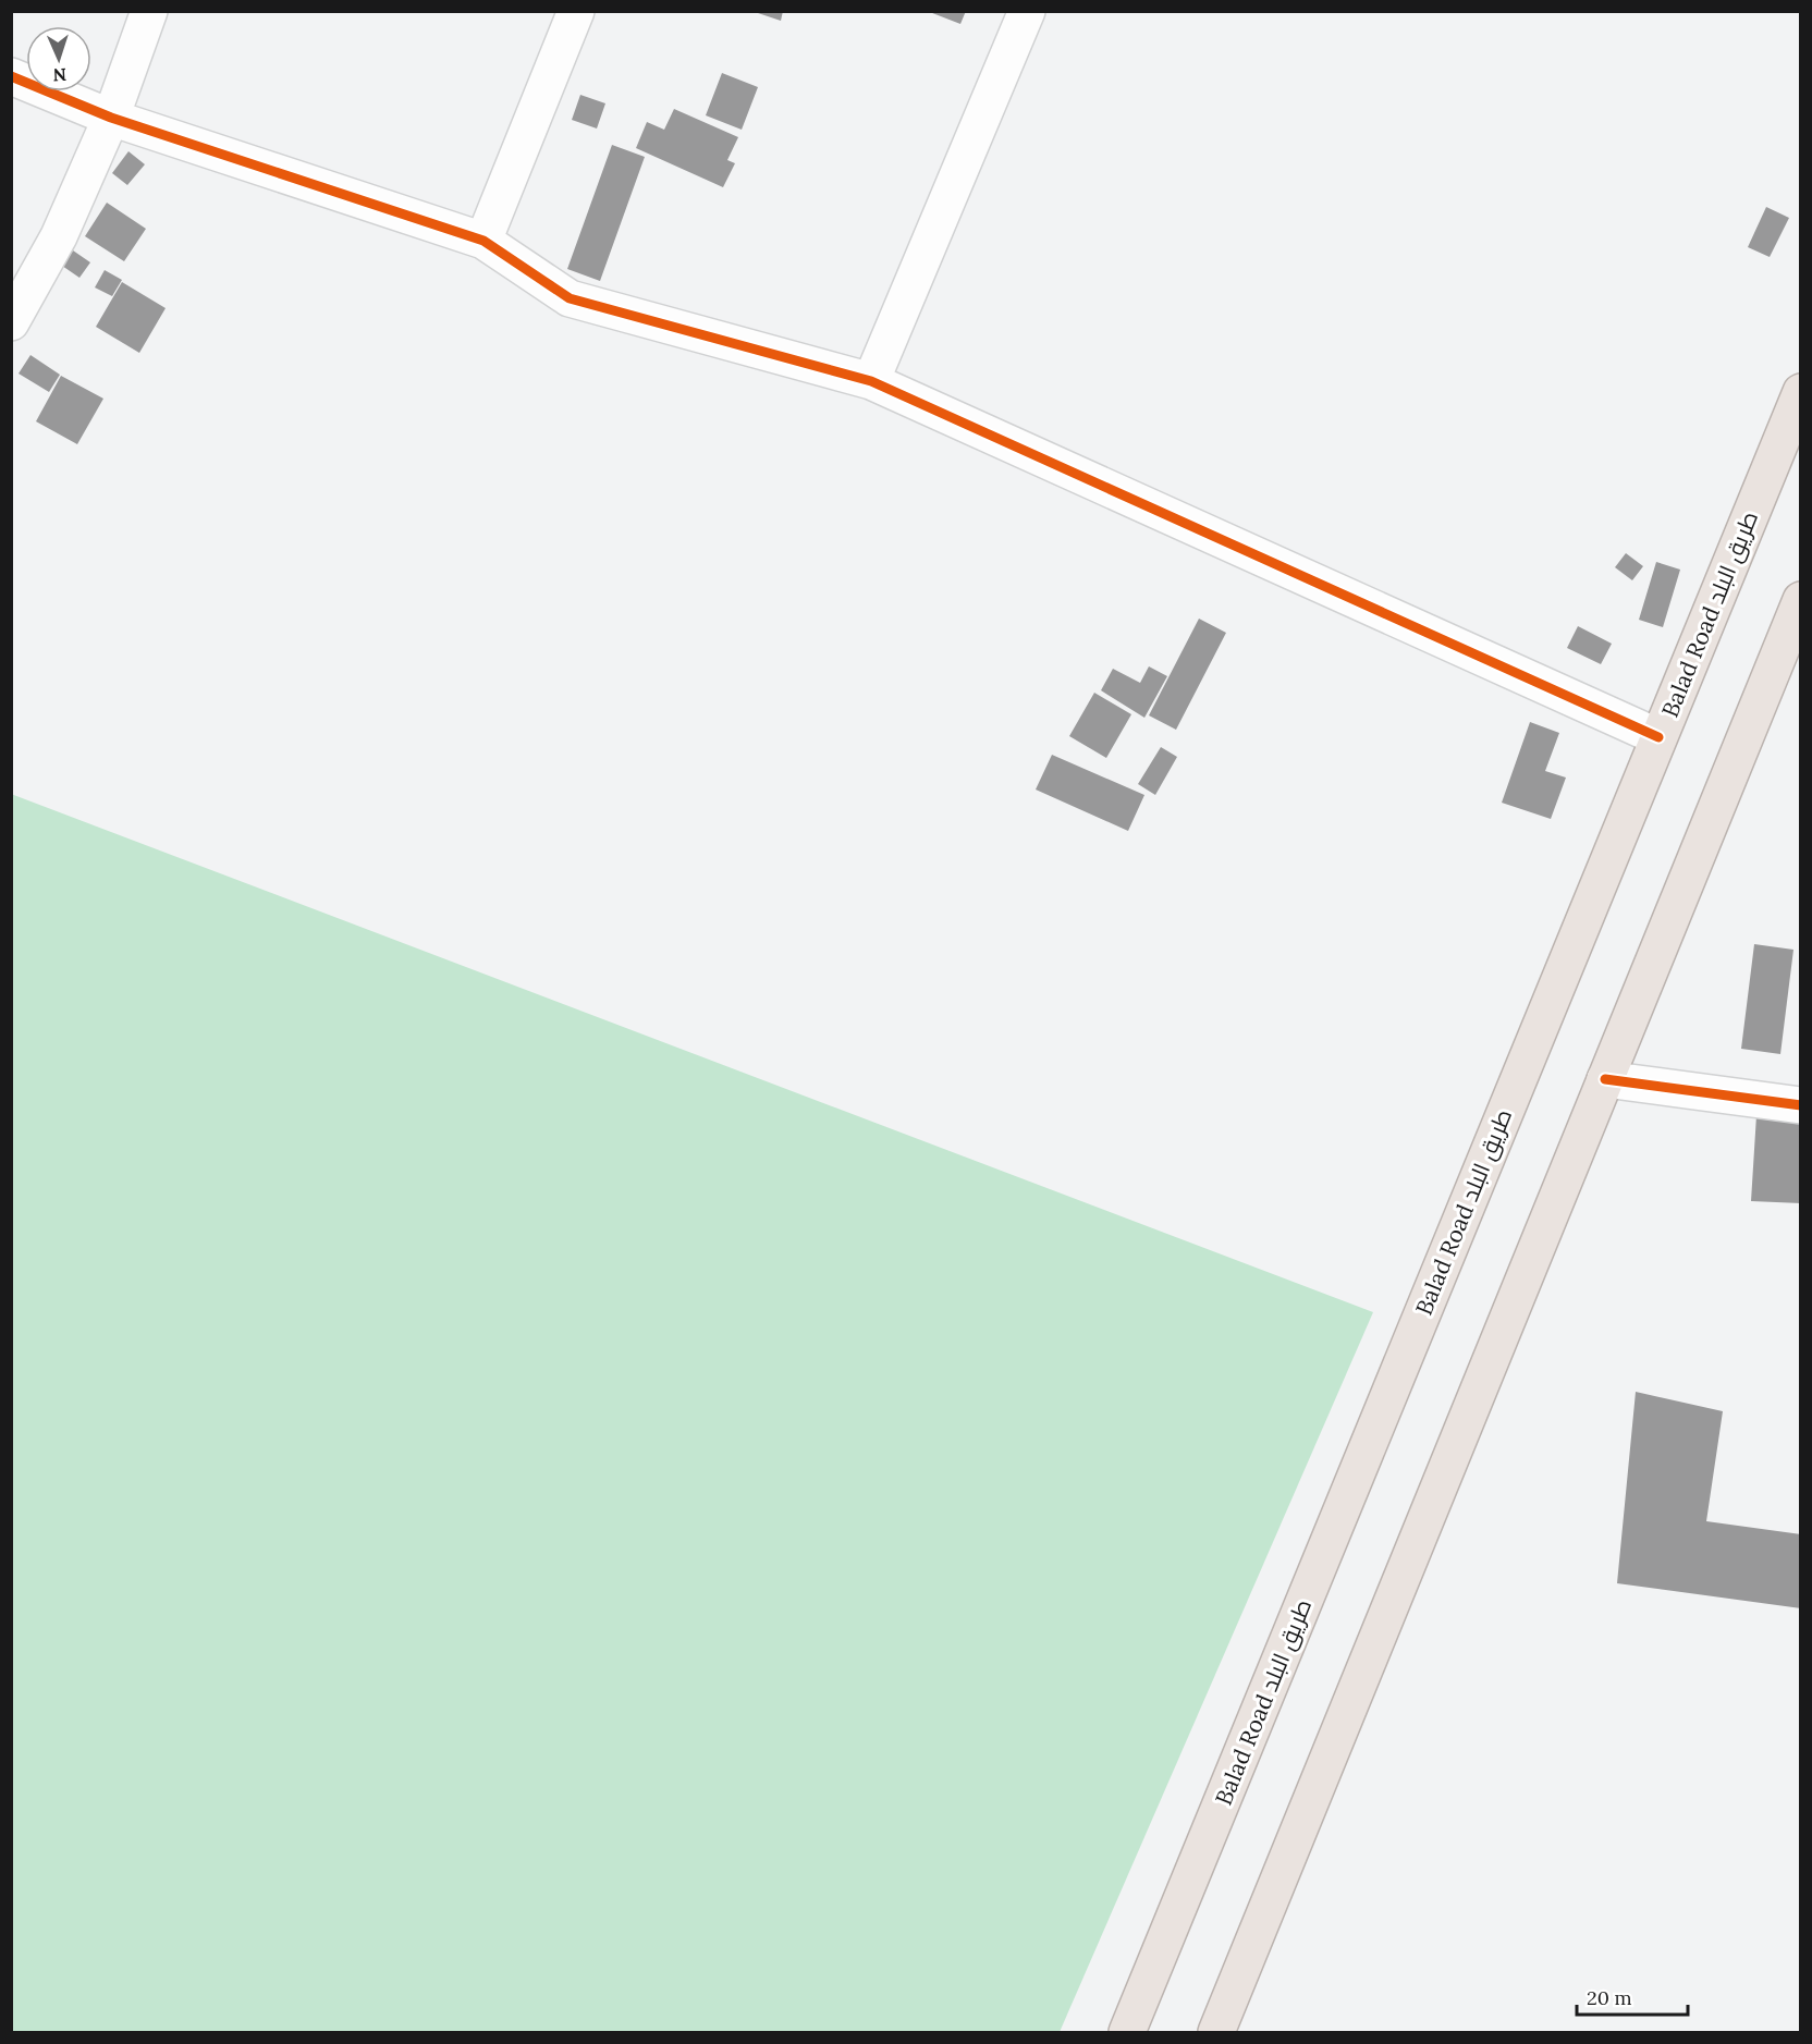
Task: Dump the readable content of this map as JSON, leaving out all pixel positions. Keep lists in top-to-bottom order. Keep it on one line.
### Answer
{"streets":{"highway":["Balad Road طريق البلد"]},"scale_bar":"20 m","north":"bottom"}
